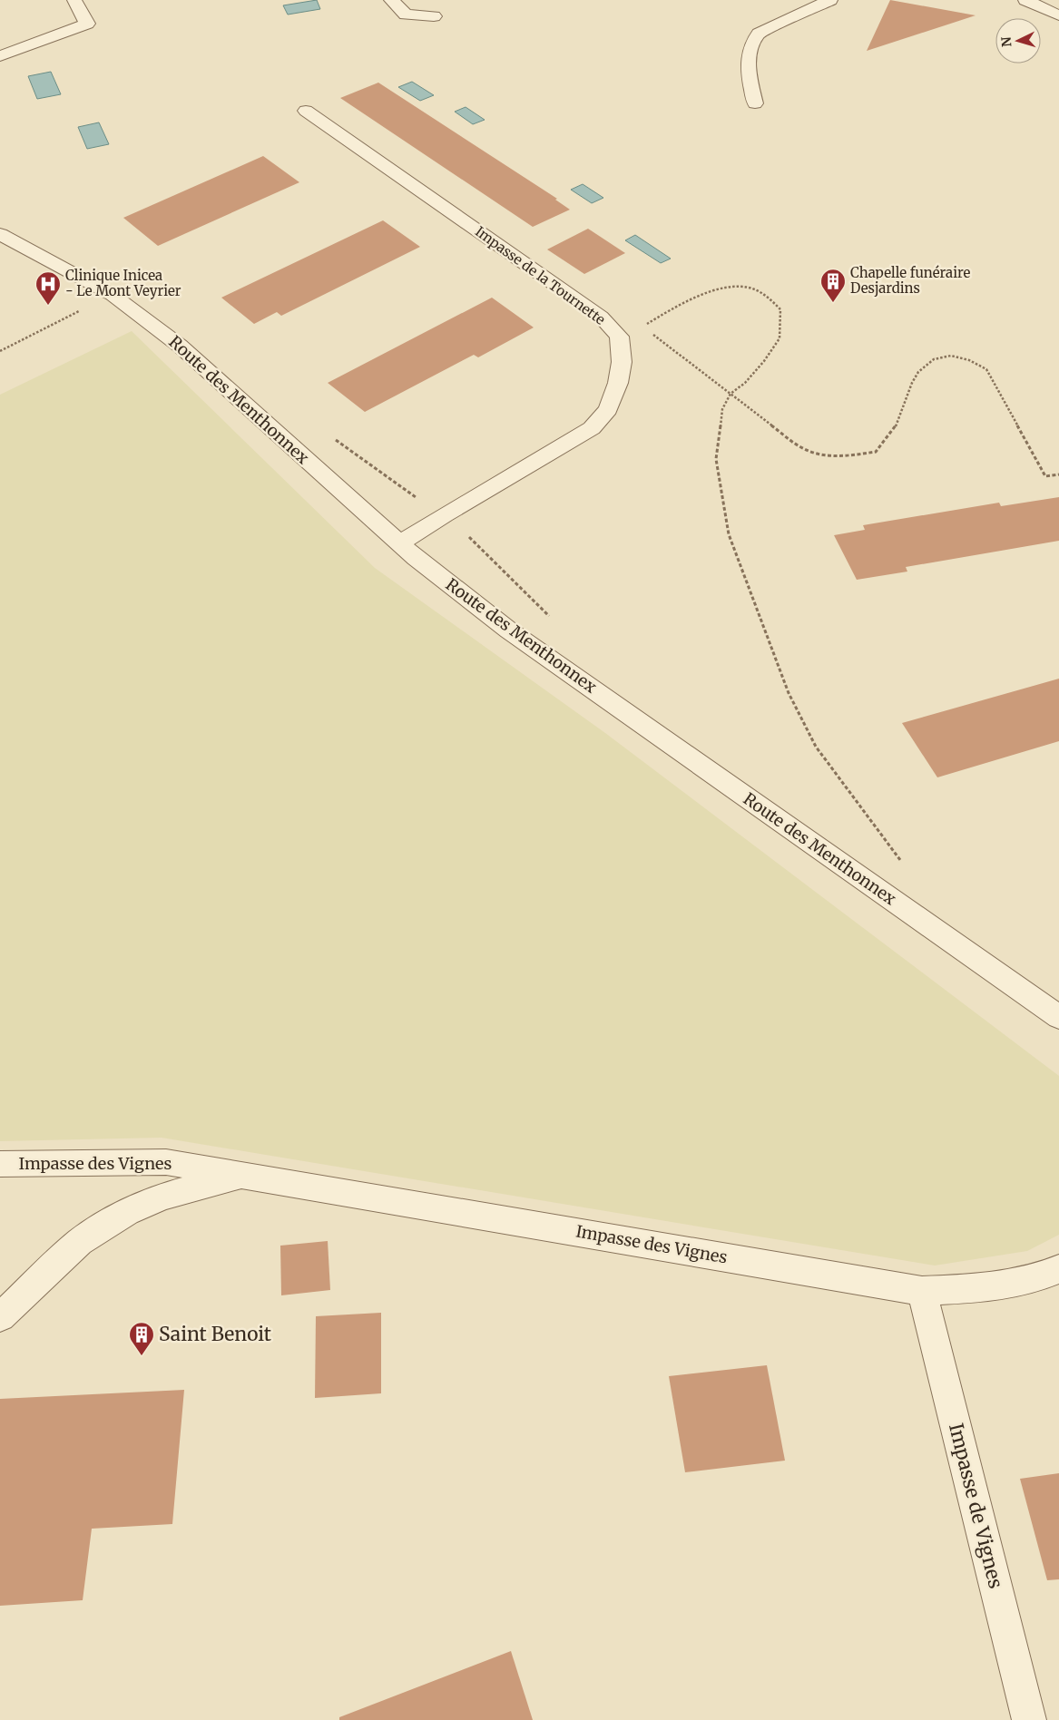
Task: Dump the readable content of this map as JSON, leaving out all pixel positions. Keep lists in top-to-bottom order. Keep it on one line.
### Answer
{"streets":{"street":["Impasse de la Tournette","Route des Menthonnex","Impasse des Vignes","Impasse de Vignes"]},"crossings":[["Impasse de la Tournette","Route des Menthonnex"],["Impasse des Vignes","Impasse de Vignes"]],"places":{"building":["Chapelle funéraire Desjardins","Saint Benoit"],"hospital":["Clinique Inicea - Le Mont Veyrier"]},"north":"left"}
